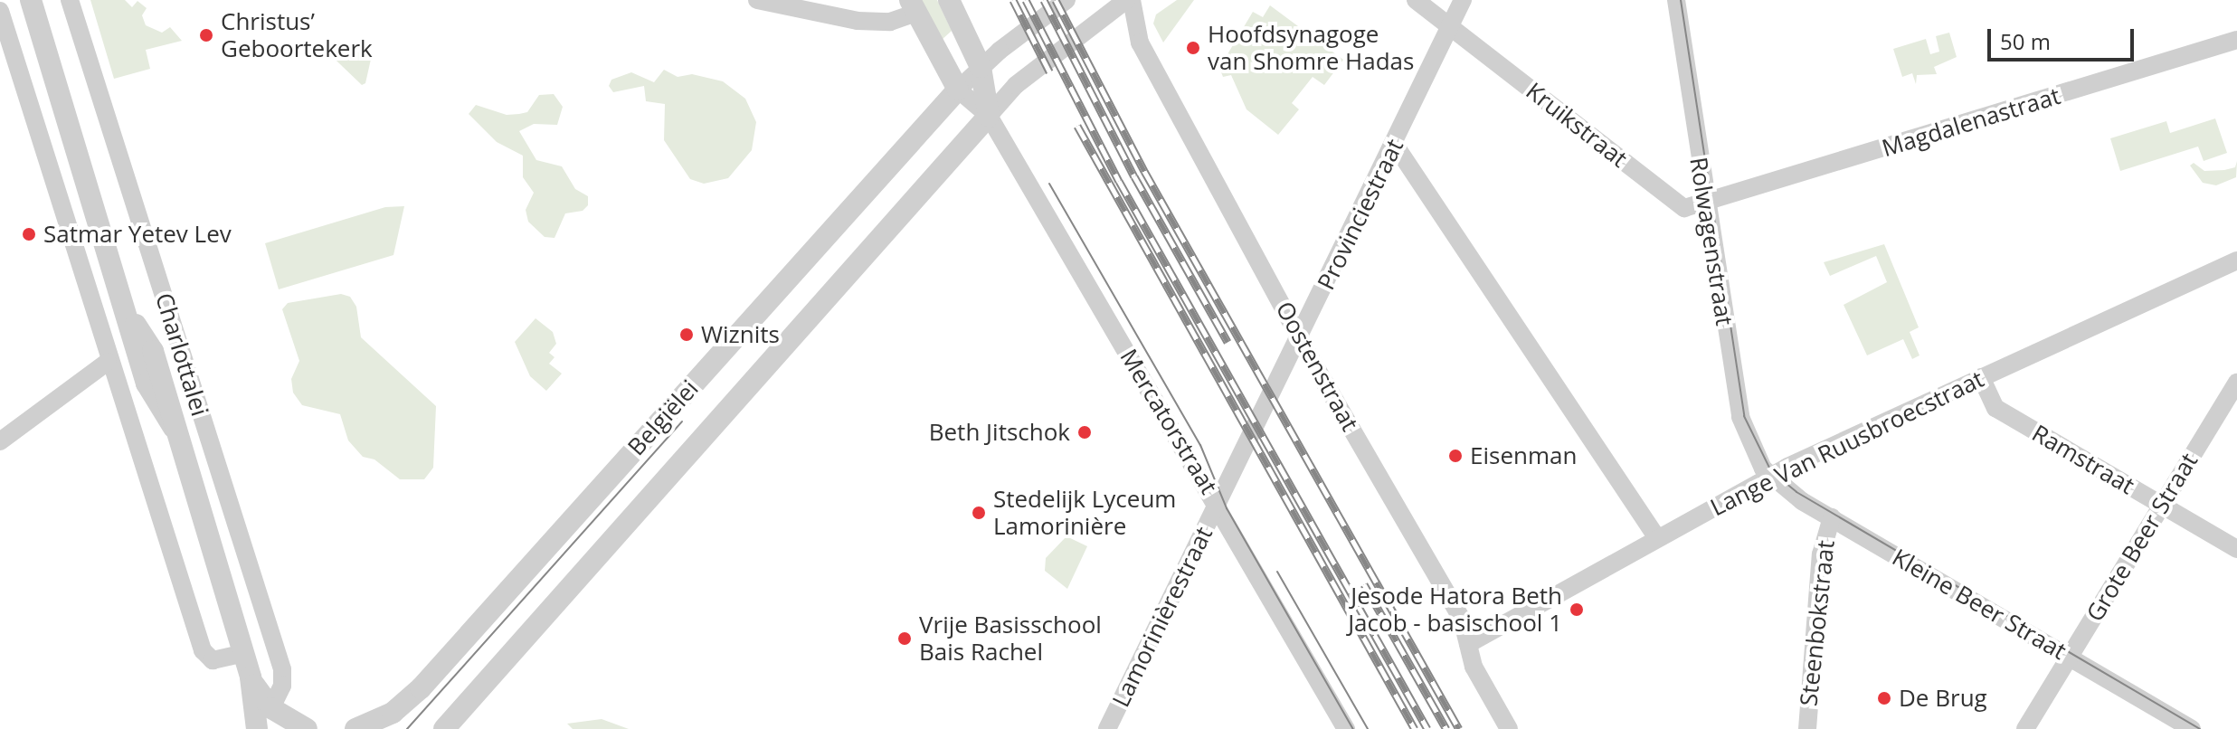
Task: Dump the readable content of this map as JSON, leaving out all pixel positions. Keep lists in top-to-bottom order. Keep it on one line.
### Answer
{"streets":{"street":["Magdalenastraat","Kruikstraat","Provinciestraat","Rolwagenstraat","Charlottalei","Oostenstraat","Belgiëlei","Mercatorstraat","Lange Van Ruusbroecstraat","Ramstraat","Grote Beer Straat","Kleine Beer Straat","Lamorinièrestraat","Steenbokstraat"]},"crossings":[["Magdalenastraat","Kruikstraat"],["Magdalenastraat","Rolwagenstraat"],["Kruikstraat","Provinciestraat"],["Kruikstraat","Rolwagenstraat"],["Provinciestraat","Oostenstraat"],["Provinciestraat","Mercatorstraat"],["Provinciestraat","Lamorinièrestraat"],["Rolwagenstraat","Lange Van Ruusbroecstraat"],["Rolwagenstraat","Kleine Beer Straat"],["Oostenstraat","Lange Van Ruusbroecstraat"],["Belgiëlei","Mercatorstraat"],["Mercatorstraat","Lamorinièrestraat"],["Lange Van Ruusbroecstraat","Ramstraat"],["Lange Van Ruusbroecstraat","Kleine Beer Straat"],["Ramstraat","Grote Beer Straat"],["Grote Beer Straat","Kleine Beer Straat"],["Kleine Beer Straat","Steenbokstraat"]],"places":["Christus’ Geboortekerk","Hoofdsynagoge van Shomre Hadas","Satmar Yetev Lev","Wiznits","Beth Jitschok","Eisenman","Stedelijk Lyceum Lamorinière","Jesode Hatora Beth Jacob - basischool 1","Vrije Basisschool Bais Rachel","De Brug"],"scale_bar":"50 m"}
